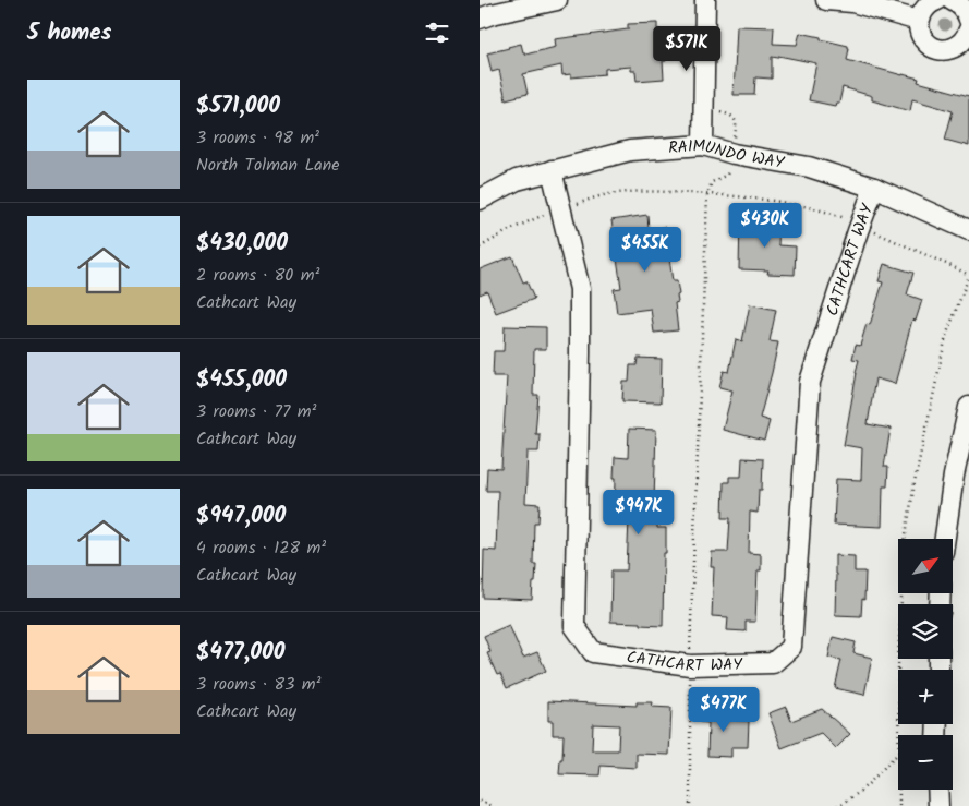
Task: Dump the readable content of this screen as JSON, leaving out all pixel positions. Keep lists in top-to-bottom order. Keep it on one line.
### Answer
{"streets":{"street":["RAIMUNDO WAY","CATHCART WAY"]},"crossings":[["RAIMUNDO WAY","CATHCART WAY"]],"north":"top right","page":{"heading":"5 homes","price":["$571K","$430K","$455K","$947K","$477K"],"list":[{"name":"$571,000","note":"3 rooms · 98 m² · North Tolman Lane"},{"name":"$430,000","note":"2 rooms · 80 m² · Cathcart Way"},{"name":"$455,000","note":"3 rooms · 77 m² · Cathcart Way"},{"name":"$947,000","note":"4 rooms · 128 m² · Cathcart Way"},{"name":"$477,000","note":"3 rooms · 83 m² · Cathcart Way"}],"map_buttons":["+","−"]}}
